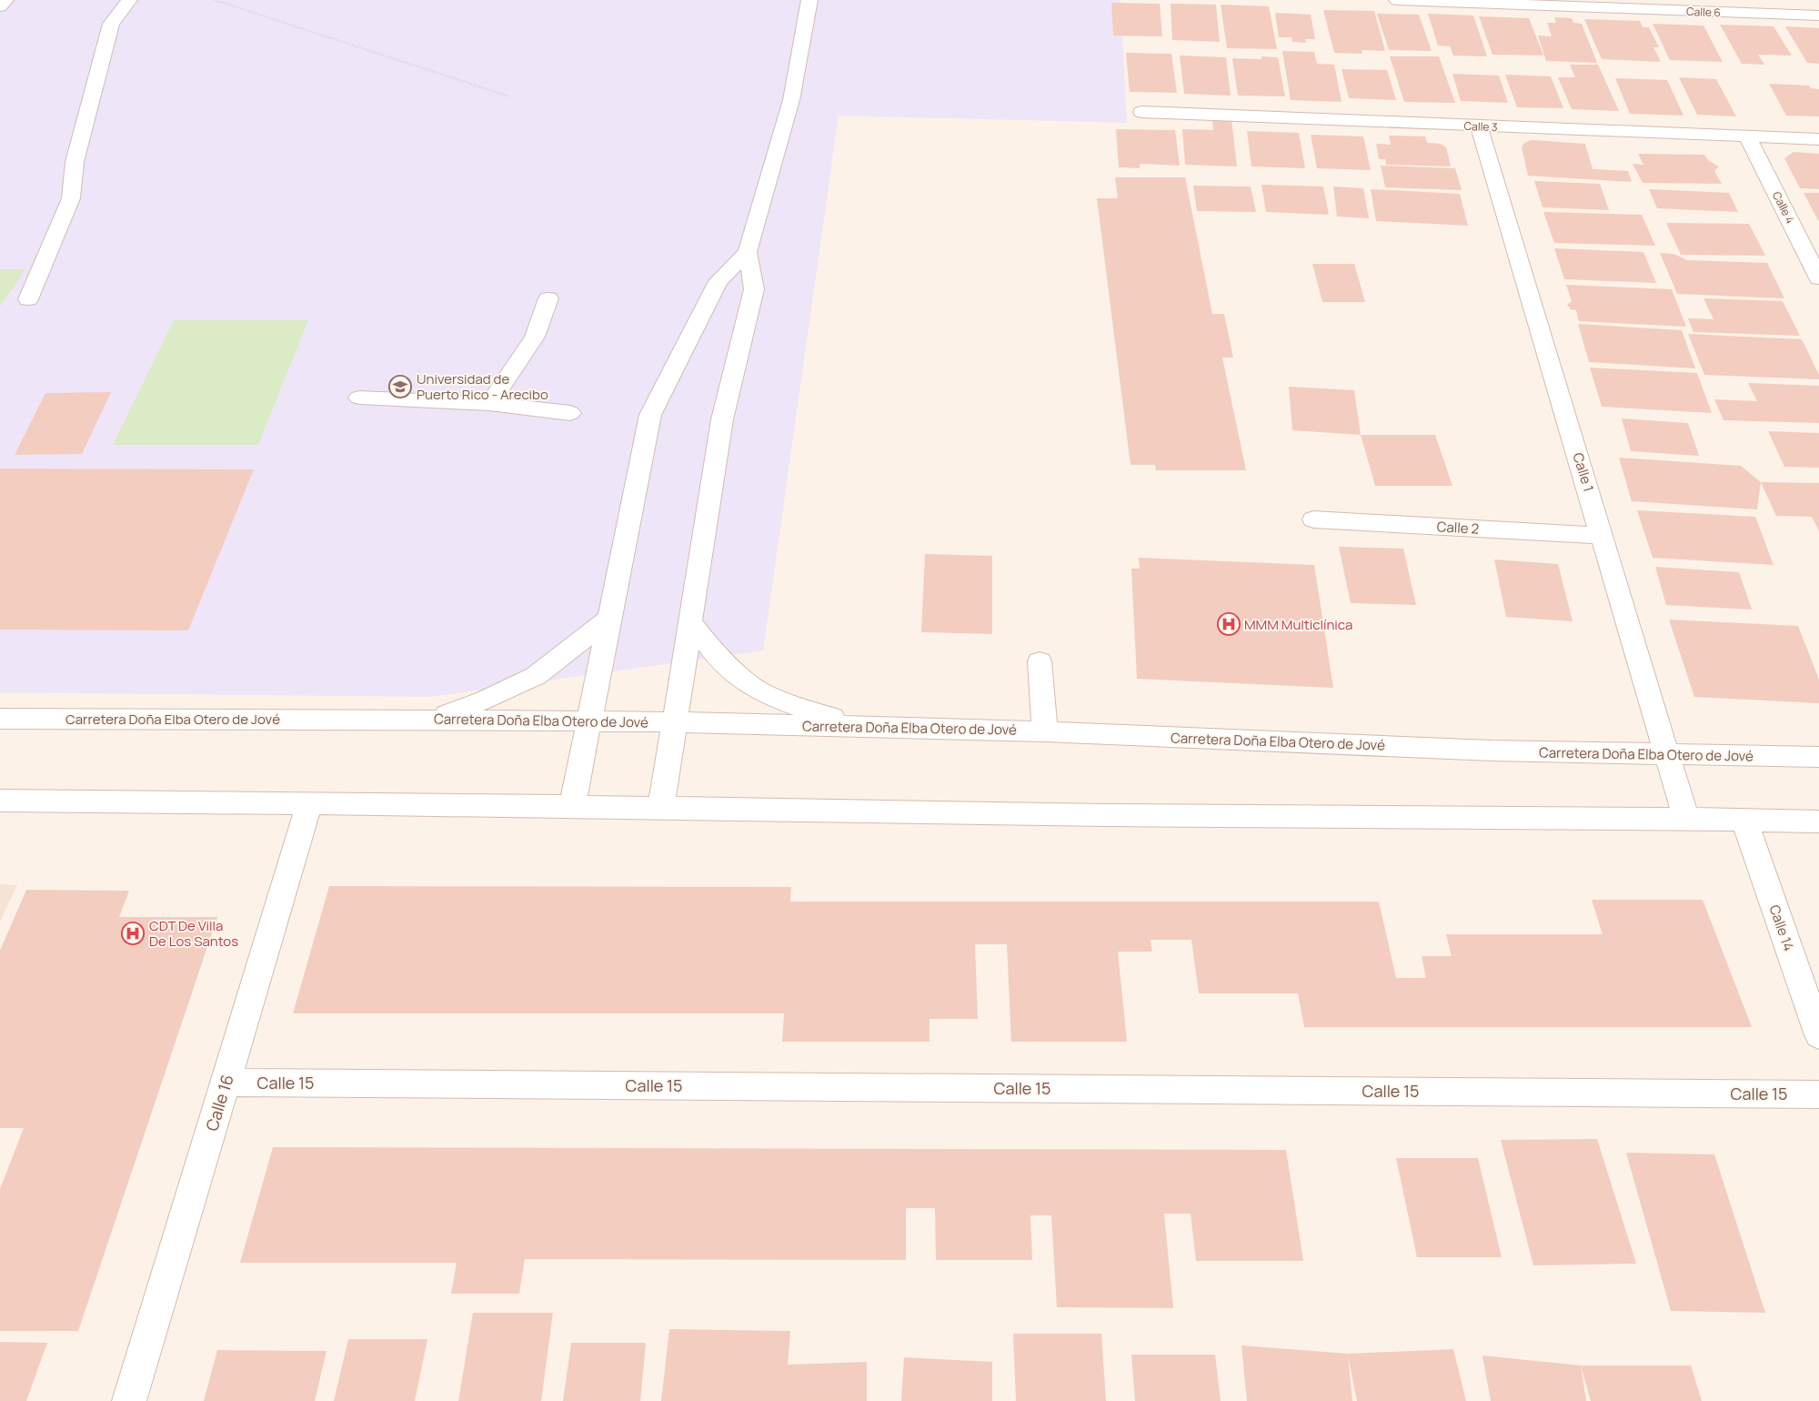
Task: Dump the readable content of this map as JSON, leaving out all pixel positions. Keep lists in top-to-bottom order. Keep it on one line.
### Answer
{"streets":{"street":["Calle 6","Calle 3","Calle 4","Calle 1","Calle 2","Carretera Doña Elba Otero de Jové","Calle 14","Calle 15","Calle 16"]},"crossings":[["Calle 3","Calle 4"],["Calle 3","Calle 1"],["Calle 1","Calle 2"],["Calle 1","Carretera Doña Elba Otero de Jové"],["Calle 15","Calle 16"]],"places":{"school or university":["Universidad de Puerto Rico - Arecibo"],"hospital":["MMM Multiclínica","CDT De Villa De Los Santos"]}}
